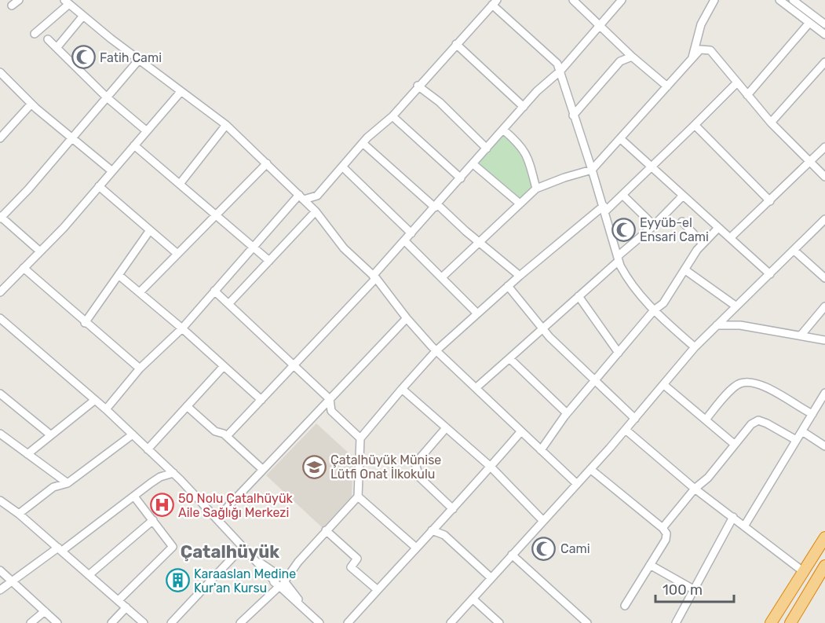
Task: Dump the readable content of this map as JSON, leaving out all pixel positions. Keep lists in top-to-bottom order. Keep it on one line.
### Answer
{"districts":["Çatalhüyük"],"places":{"mosque":["Fatih Cami","Eyyüb-el Ensari Cami","Cami"],"school or university":["Çatalhüyük Münise Lütfi Onat İlkokulu"],"hospital":["50 Nolu Çatalhüyük Aile Sağlığı Merkezi"],"building":["Karaaslan Medine Kur'an Kursu"]},"scale_bar":"100 m"}
